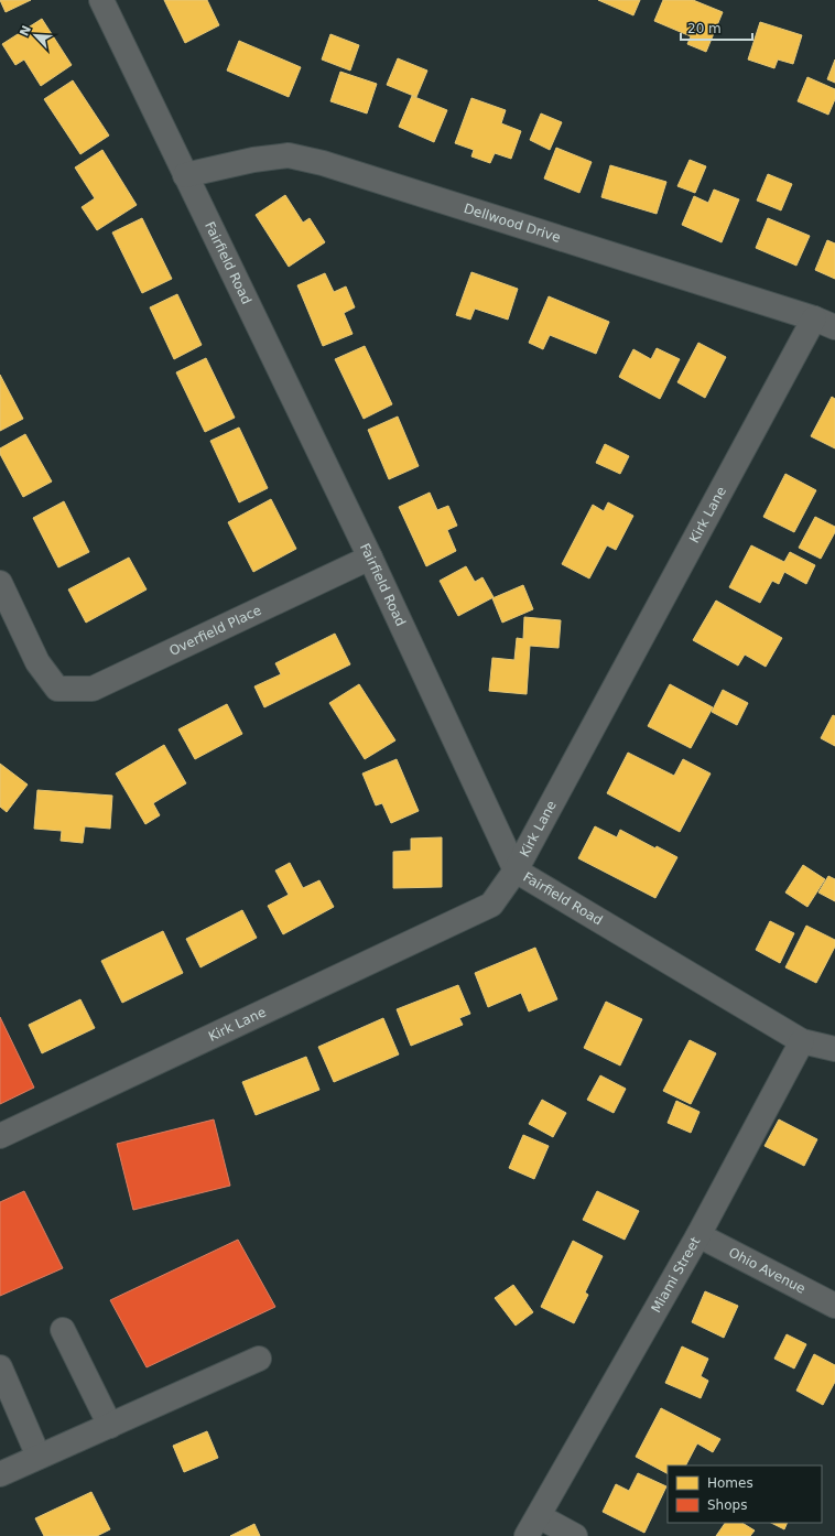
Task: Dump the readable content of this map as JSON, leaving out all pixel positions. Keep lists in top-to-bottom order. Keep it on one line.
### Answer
{"streets":{"street":["Dellwood Drive","Fairfield Road","Kirk Lane","Overfield Place","Ohio Avenue","Miami Street"]},"crossings":[["Dellwood Drive","Fairfield Road"],["Dellwood Drive","Kirk Lane"],["Fairfield Road","Kirk Lane"],["Fairfield Road","Overfield Place"],["Fairfield Road","Miami Street"],["Ohio Avenue","Miami Street"]],"legend":["Homes","Shops"],"scale_bar":"20 m","north":"top left"}
